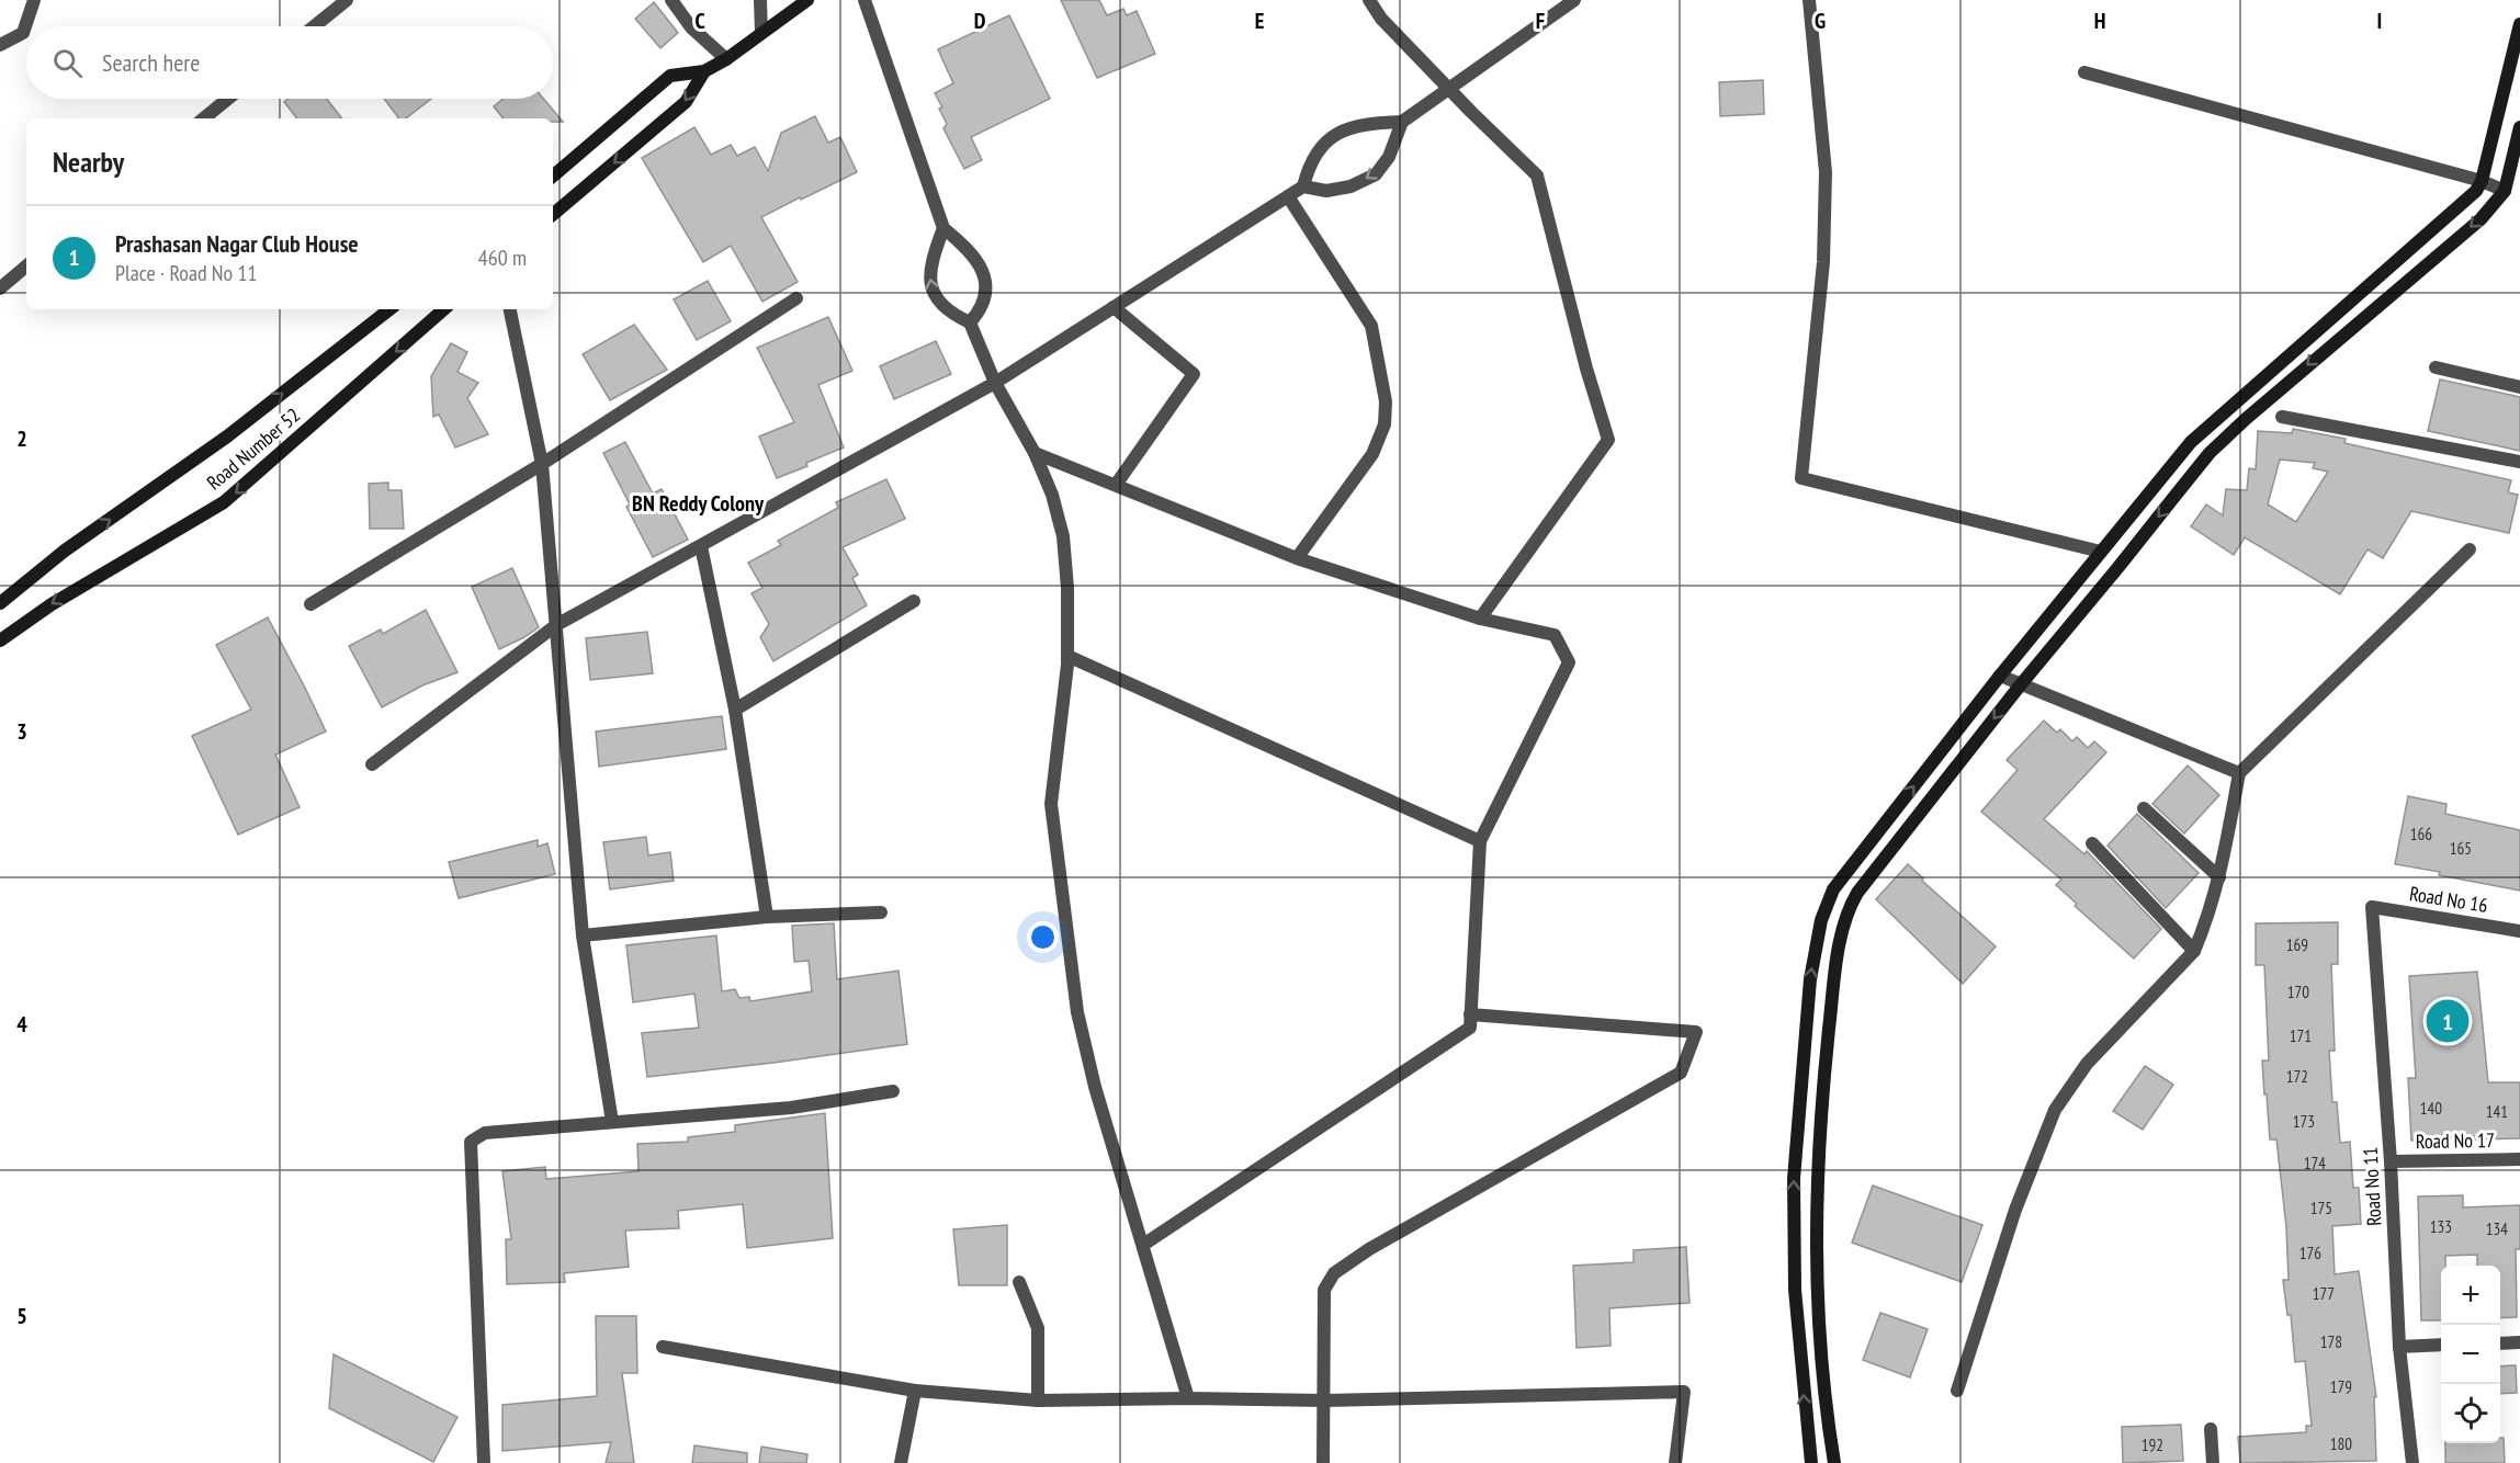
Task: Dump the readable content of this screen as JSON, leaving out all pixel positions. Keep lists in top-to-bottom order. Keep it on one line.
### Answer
{"streets":{"street":["Road Number 52","Road No 16","Road No 17","Road No 11"]},"crossings":[["Road No 16","Road No 11"],["Road No 17","Road No 11"]],"districts":["BN Reddy Colony"],"house_numbers":["166","165","169","170","171","172","140","141","173","174","175","133","134","176","177","178","179","180","192"],"page":{"search":"Search here","heading":"Nearby","list":[{"mark":"1","name":"Prashasan Nagar Club House","note":"Place · Road No 11","value":"460 m"}],"pins":"1","map_buttons":["+","−"]},"grid":{"columns":["C","D","E","F","G","H","I"],"rows":["2","3","4","5"]}}
